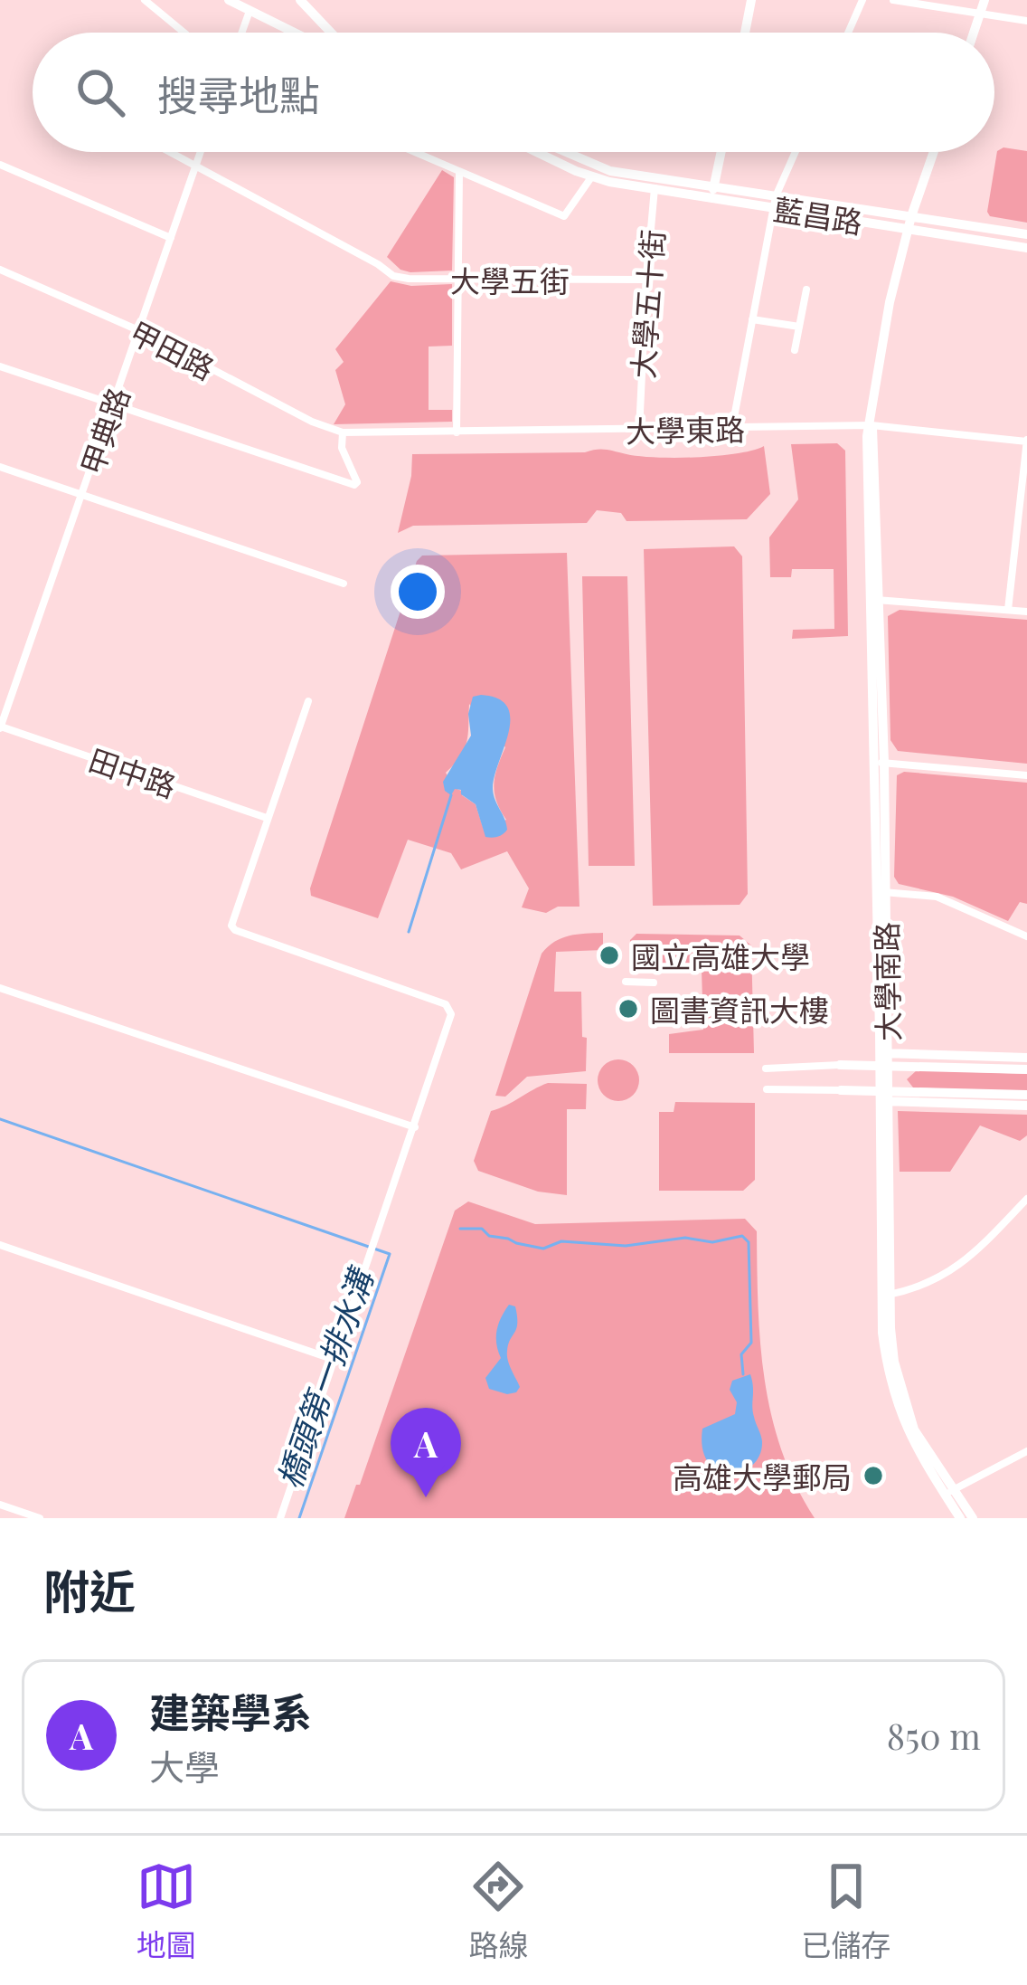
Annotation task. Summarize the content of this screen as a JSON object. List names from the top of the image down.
{
  "streets": {
    "street": [
      "藍昌路",
      "大學五街",
      "大學五十街",
      "甲田路",
      "大學東路",
      "甲典路",
      "田中路",
      "大學南路"
    ]
  },
  "crossings": [
    ["藍昌路", "大學五十街"],
    ["藍昌路", "大學南路"],
    ["大學五街", "大學五十街"],
    ["大學五街", "甲典路"],
    ["大學五十街", "大學東路"],
    ["甲田路", "大學東路"],
    ["甲田路", "甲典路"],
    ["大學東路", "大學南路"],
    ["甲典路", "田中路"]
  ],
  "water": ["橋頭第一排水溝"],
  "places": ["國立高雄大學", "圖書資訊大樓", "高雄大學郵局"],
  "page": {
    "search": "搜尋地點",
    "pins": "A",
    "heading": "附近",
    "list": [
      {
        "mark": "A",
        "name": "建築學系",
        "note": "大學",
        "value": "850 m"
      }
    ],
    "nav": ["地圖", "路線", "已儲存"]
  }
}
